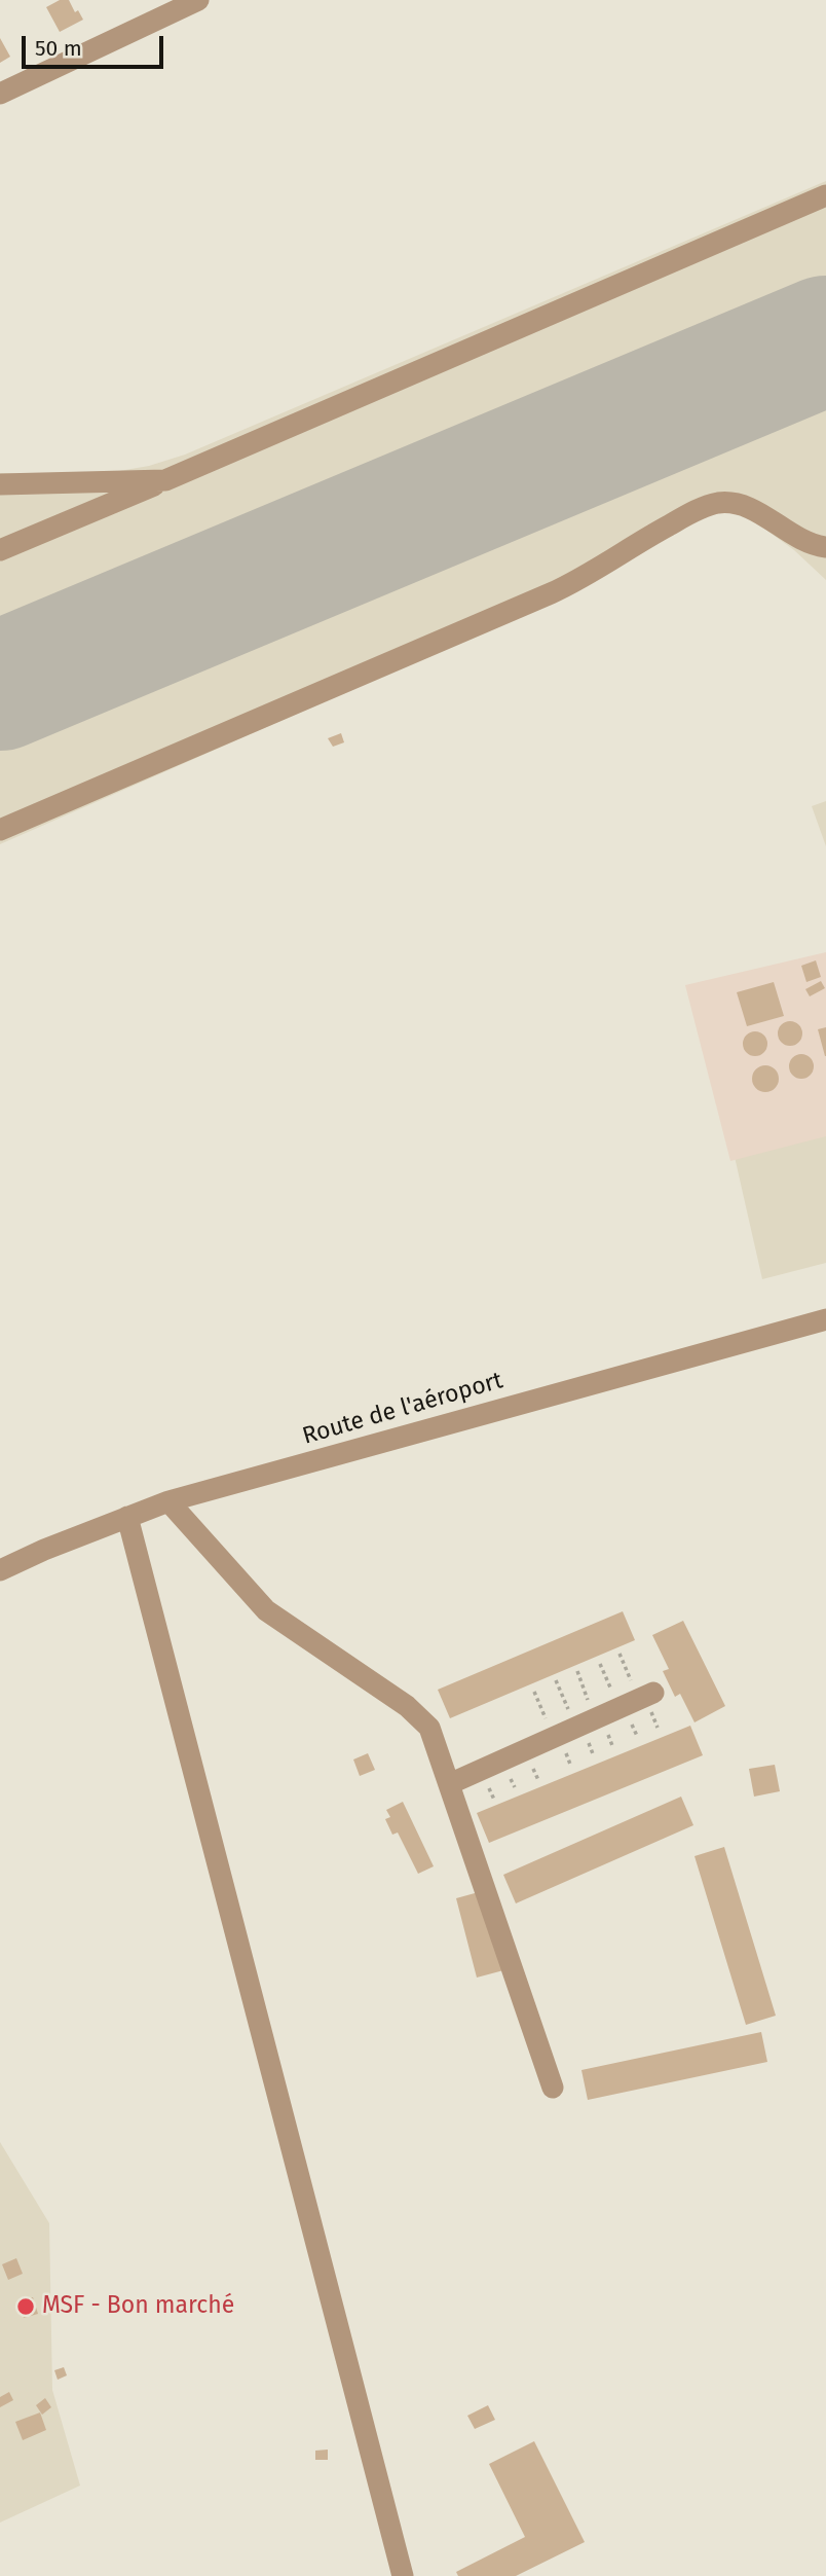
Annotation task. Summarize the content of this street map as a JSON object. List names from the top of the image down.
{
  "streets": {
    "street": ["Route de l'aéroport"]
  },
  "places": ["MSF - Bon marché"],
  "scale_bar": "50 m"
}
